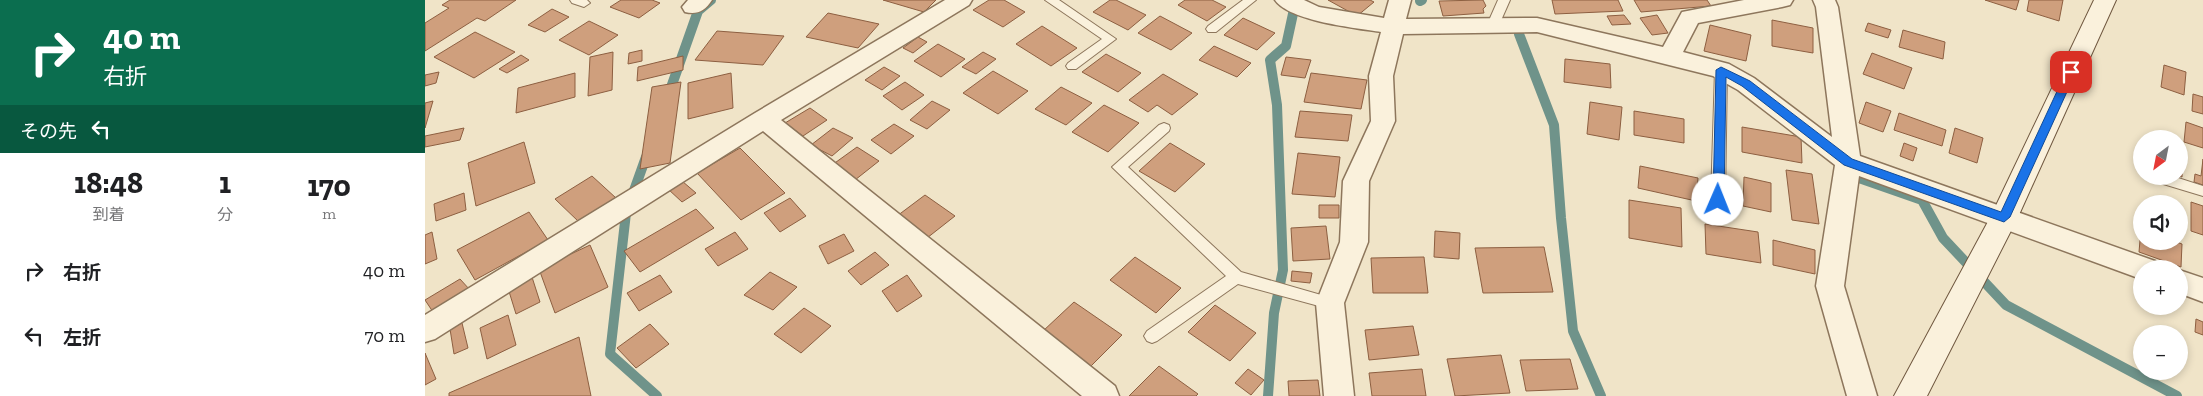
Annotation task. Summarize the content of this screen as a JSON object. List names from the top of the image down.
{
  "north": "bottom left",
  "page": {
    "turn": ["40 m", "右折"],
    "then": "その先",
    "map_buttons": ["+", "−"],
    "eta": [
      "18:48",
      "到着",
      "1",
      "分",
      "170",
      "m"
    ],
    "list": [
      {
        "name": "右折",
        "value": "40 m"
      },
      {
        "name": "左折",
        "value": "70 m"
      }
    ]
  }
}
